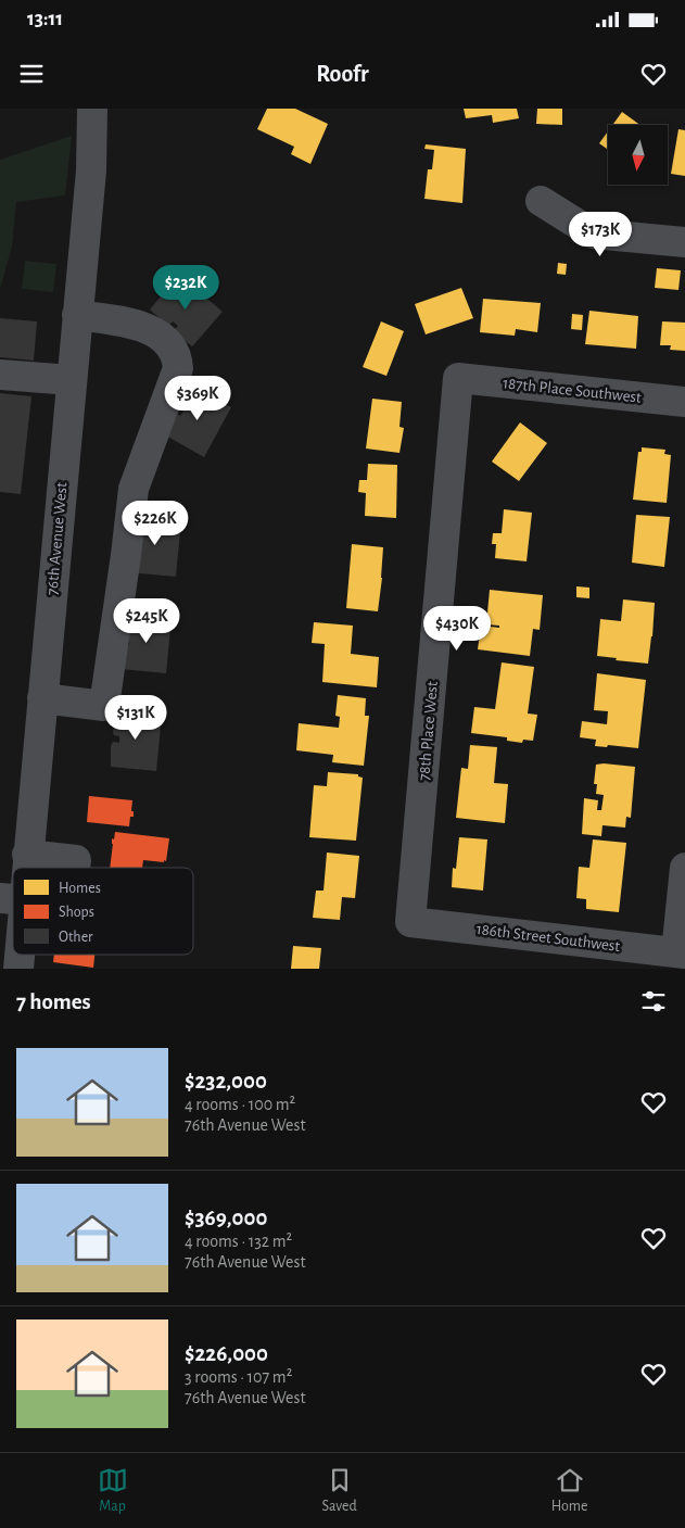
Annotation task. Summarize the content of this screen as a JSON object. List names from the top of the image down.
{
  "streets": {
    "street": [
      "187th Place Southwest",
      "76th Avenue West",
      "78th Place West",
      "186th Street Southwest"
    ]
  },
  "crossings": [
    ["187th Place Southwest", "78th Place West"],
    ["78th Place West", "186th Street Southwest"]
  ],
  "legend": ["Homes", "Shops", "Other"],
  "north": "bottom",
  "page": {
    "status": "13:11",
    "header": "Roofr",
    "price": [
      "$173K",
      "$232K",
      "$369K",
      "$226K",
      "$245K",
      "$430K",
      "$131K"
    ],
    "heading": "7 homes",
    "list": [
      {
        "name": "$232,000",
        "note": "4 rooms · 100 m² · 76th Avenue West"
      },
      {
        "name": "$369,000",
        "note": "4 rooms · 132 m² · 76th Avenue West"
      },
      {
        "name": "$226,000",
        "note": "3 rooms · 107 m² · 76th Avenue West"
      }
    ],
    "tabs": ["Map", "Saved", "Home"]
  }
}
